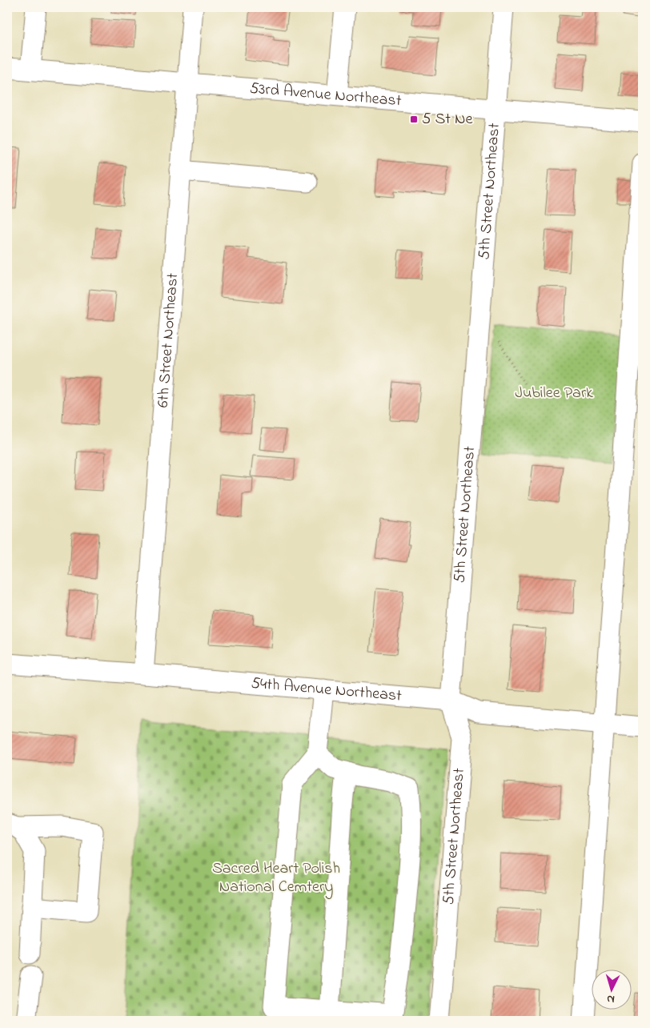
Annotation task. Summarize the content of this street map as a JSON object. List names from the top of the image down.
{
  "streets": {
    "street": [
      "53rd Avenue Northeast",
      "5th Street Northeast",
      "6th Street Northeast",
      "54th Avenue Northeast"
    ]
  },
  "crossings": [
    ["53rd Avenue Northeast", "5th Street Northeast"],
    ["53rd Avenue Northeast", "6th Street Northeast"],
    ["5th Street Northeast", "54th Avenue Northeast"],
    ["6th Street Northeast", "54th Avenue Northeast"]
  ],
  "parks": ["Jubilee Park", "Sacred Heart Polish National Cemtery"],
  "places": {
    "transit": ["5 St Ne"]
  },
  "north": "bottom"
}
